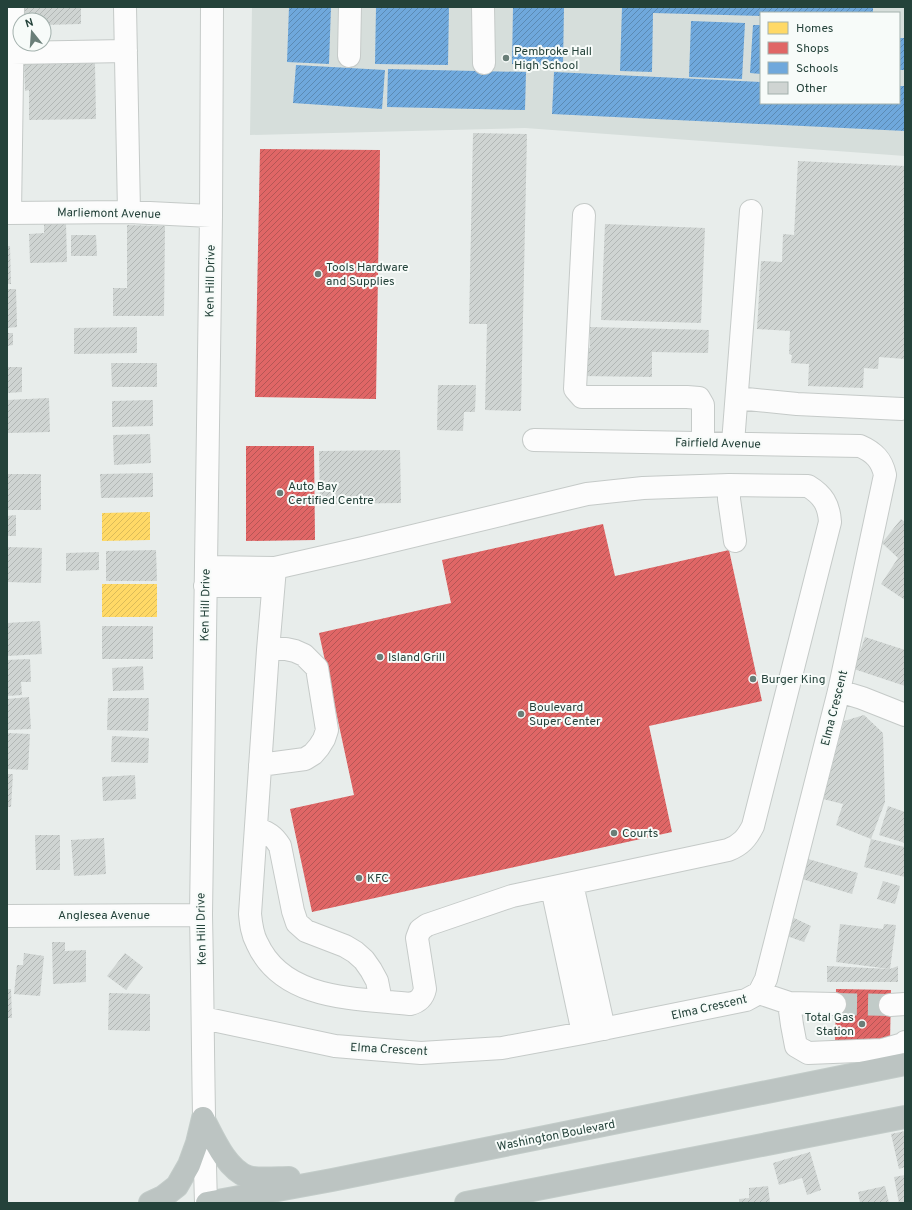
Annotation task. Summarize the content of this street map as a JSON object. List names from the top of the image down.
{
  "streets": {
    "highway": ["Washington Boulevard"],
    "street": [
      "Marliemont Avenue",
      "Ken Hill Drive",
      "Fairfield Avenue",
      "Elma Crescent",
      "Anglesea Avenue"
    ]
  },
  "crossings": [
    ["Marliemont Avenue", "Ken Hill Drive"],
    ["Ken Hill Drive", "Elma Crescent"],
    ["Ken Hill Drive", "Anglesea Avenue"],
    ["Ken Hill Drive", "Washington Boulevard"],
    ["Fairfield Avenue", "Elma Crescent"]
  ],
  "places": [
    "Pembroke Hall High School",
    "Tools Hardware and Supplies",
    "Auto Bay Certified Centre",
    "Island Grill",
    "Burger King",
    "Boulevard Super Center",
    "Courts",
    "KFC",
    "Total Gas Station"
  ],
  "legend": [
    "Homes",
    "Shops",
    "Schools",
    "Other"
  ],
  "north": "top"
}
